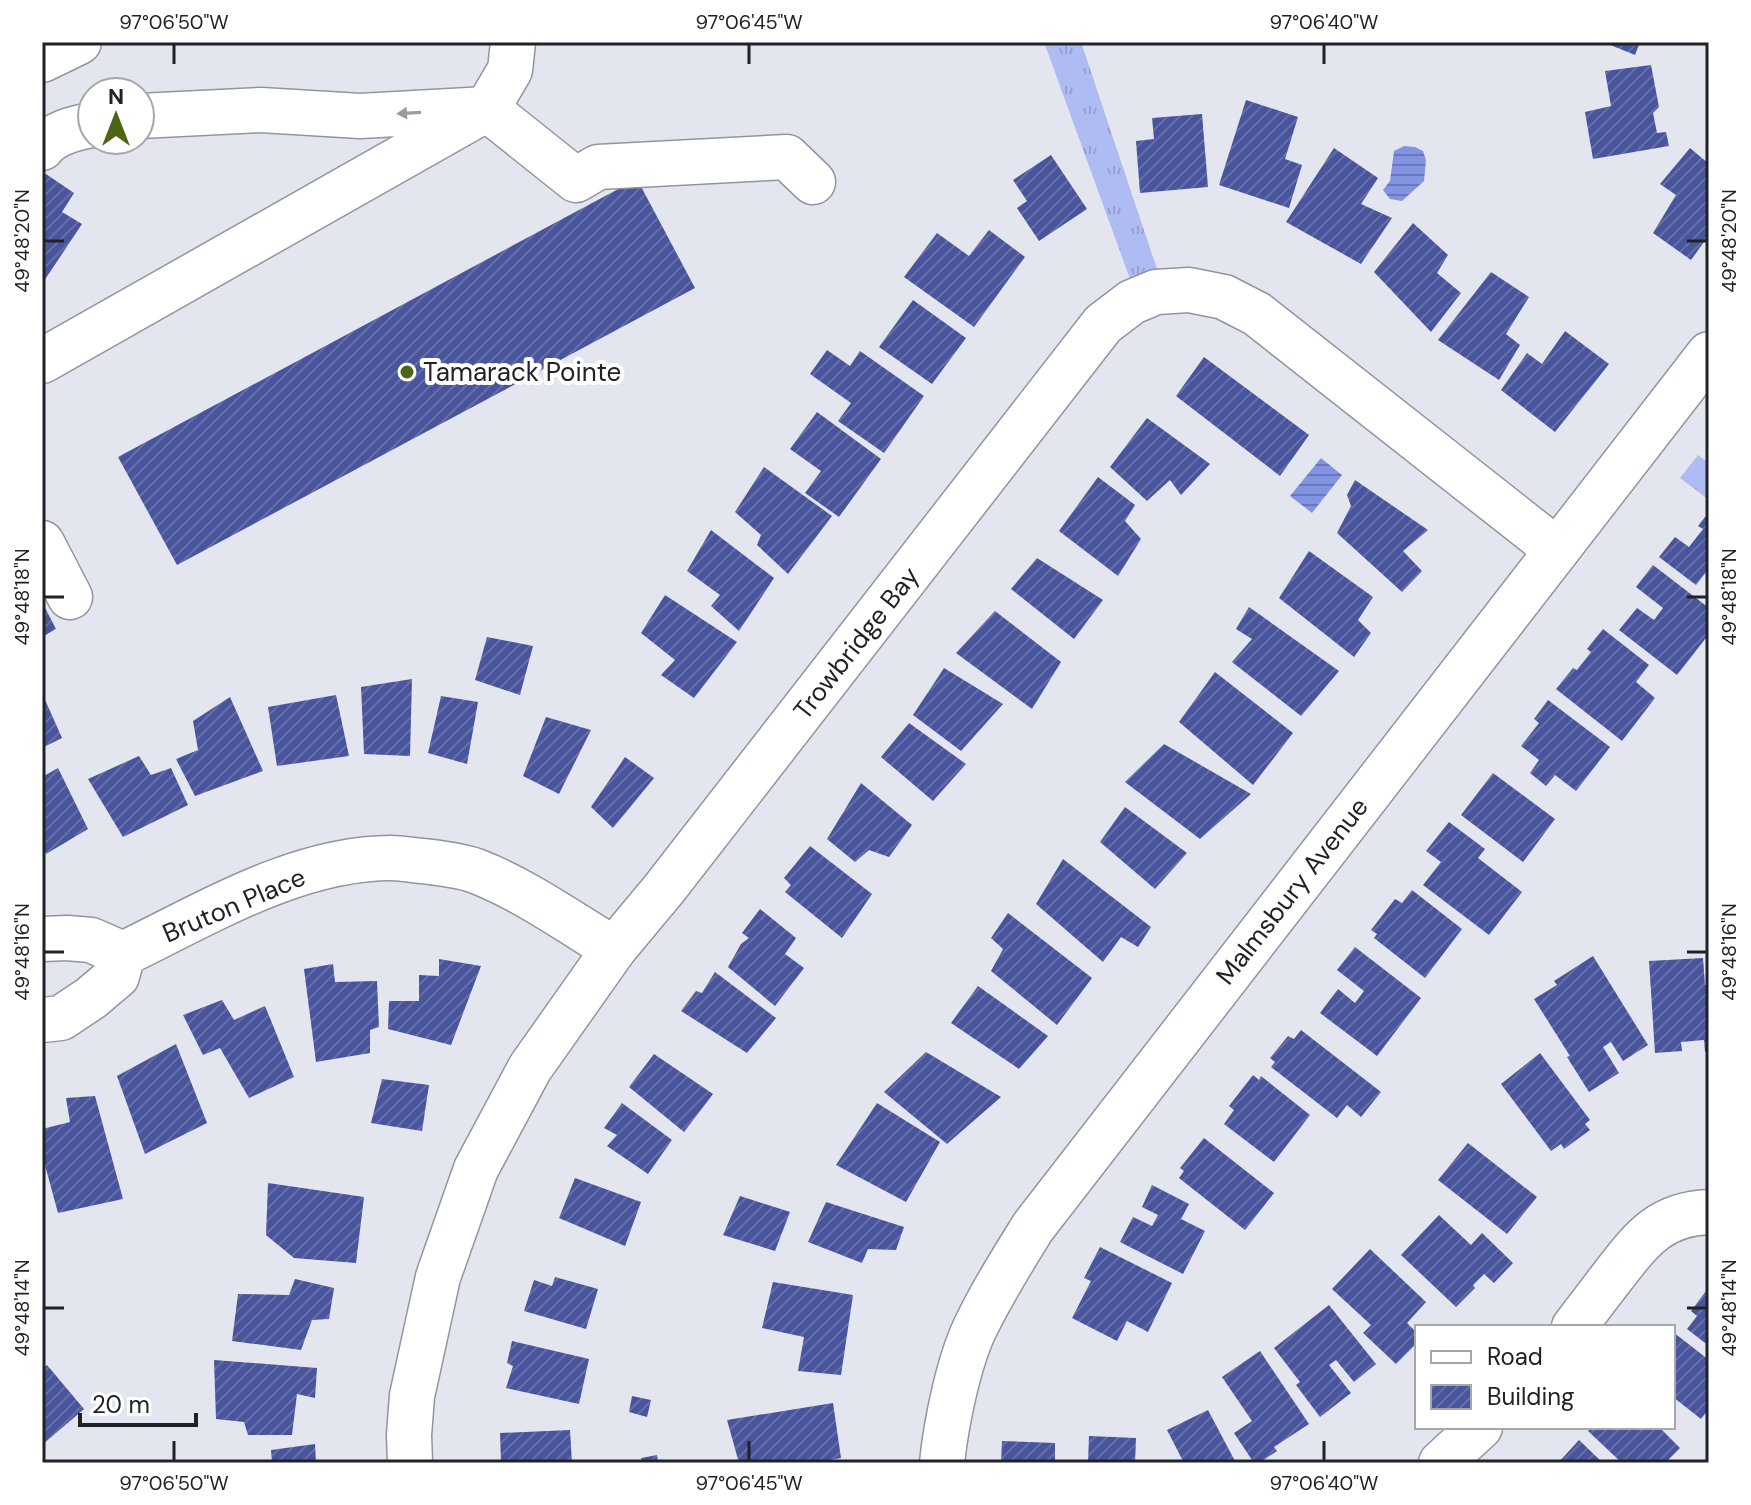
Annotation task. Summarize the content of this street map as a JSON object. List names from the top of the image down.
{
  "streets": {
    "street": ["Trowbridge Bay", "Malmsbury Avenue", "Bruton Place"]
  },
  "crossings": [
    ["Trowbridge Bay", "Malmsbury Avenue"],
    ["Trowbridge Bay", "Bruton Place"]
  ],
  "places": ["Tamarack Pointe"],
  "legend": ["Road", "Building"],
  "scale_bar": "20 m",
  "north": "top",
  "coordinates": [
    "97°06'50\"W",
    "97°06'45\"W",
    "97°06'40\"W",
    "49°48'20\"N",
    "49°48'18\"N",
    "49°48'16\"N",
    "49°48'14\"N"
  ]
}
